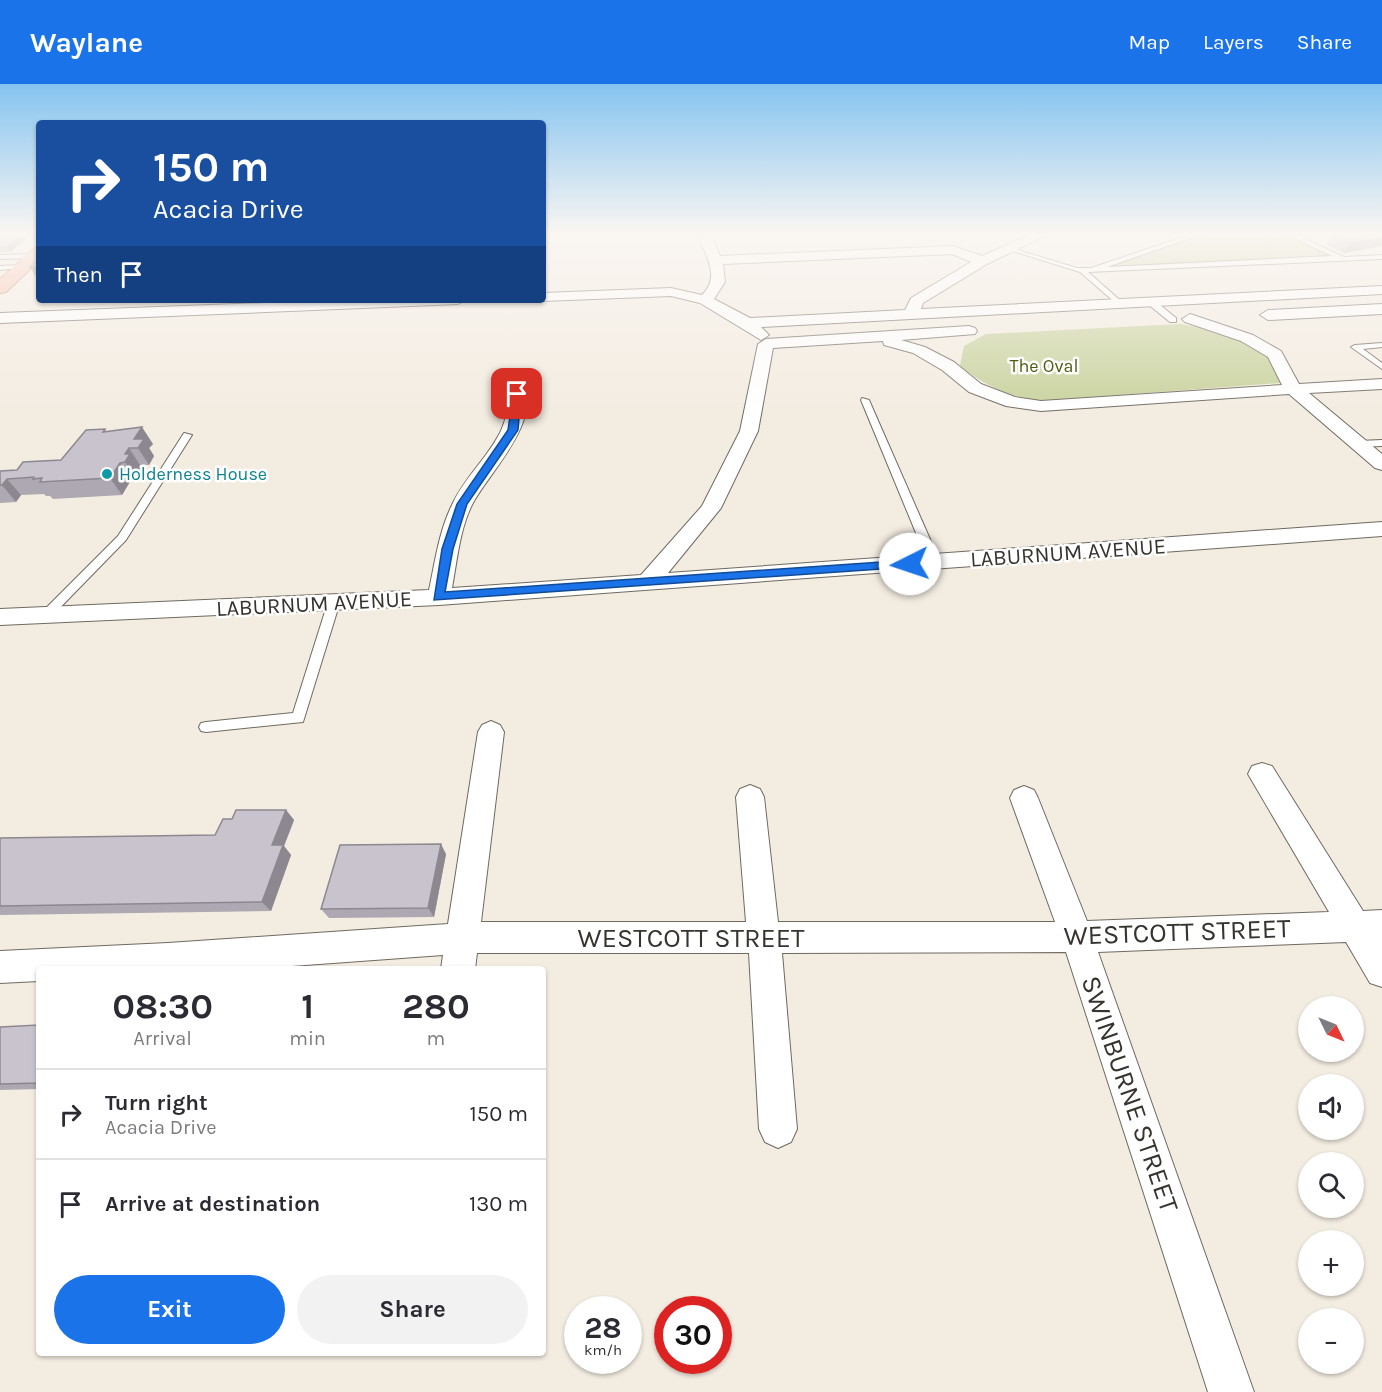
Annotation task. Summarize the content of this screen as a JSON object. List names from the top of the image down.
{
  "streets": {
    "street": ["LABURNUM AVENUE", "WESTCOTT STREET", "SWINBURNE STREET"]
  },
  "crossings": [
    ["WESTCOTT STREET", "SWINBURNE STREET"]
  ],
  "parks": ["The Oval"],
  "places": ["Holderness House"],
  "north": "bottom right",
  "page": {
    "header": "Waylane",
    "nav": ["Map", "Layers", "Share"],
    "turn": ["150 m", "Acacia Drive"],
    "then": "Then",
    "eta": [
      "08:30",
      "Arrival",
      "1",
      "min",
      "280",
      "m"
    ],
    "map_buttons": ["+", "−"],
    "list": [
      {
        "name": "Turn right",
        "note": "Acacia Drive",
        "value": "150 m"
      },
      {
        "name": "Arrive at destination",
        "value": "130 m"
      }
    ],
    "buttons": ["Exit", "Share"],
    "speed": "28 km/h",
    "limit": "30"
  }
}
